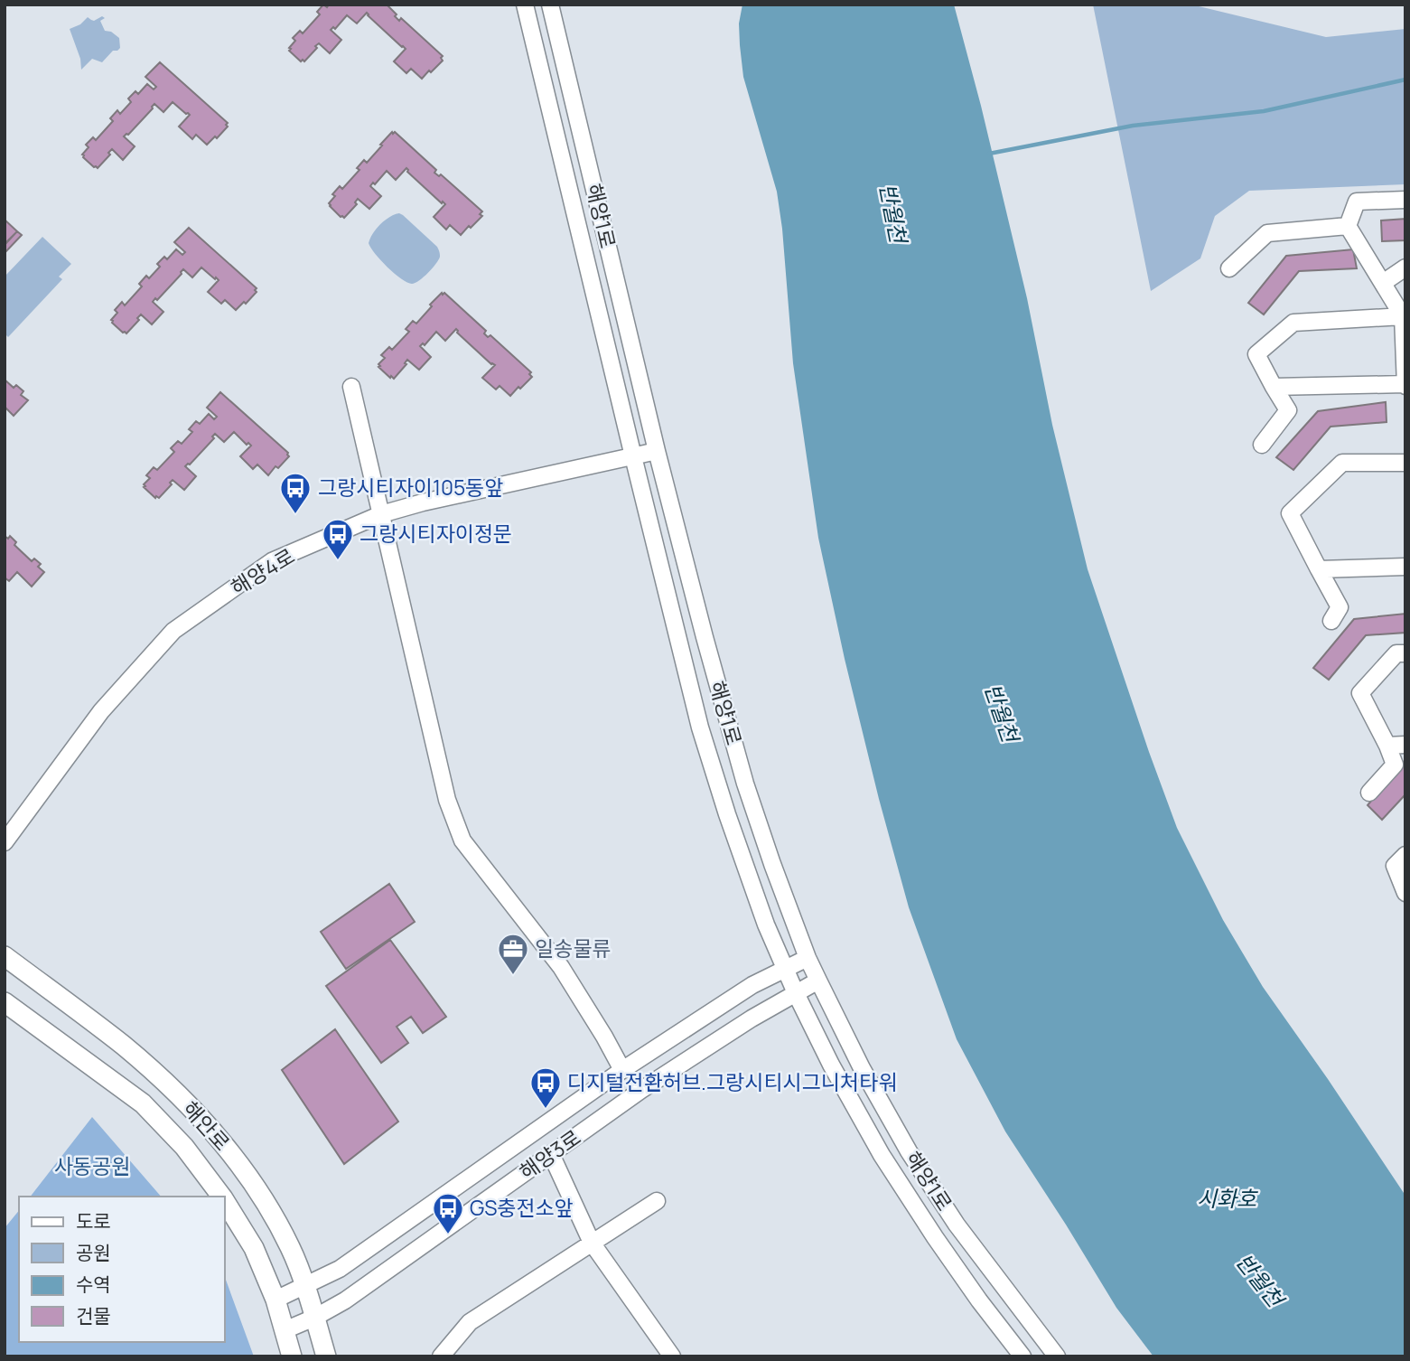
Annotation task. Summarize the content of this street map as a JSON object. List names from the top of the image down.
{
  "streets": {
    "main road": ["해안로"],
    "street": ["해양1로", "해양4로", "해양3로"]
  },
  "crossings": [
    ["해양1로", "해양4로"],
    ["해양1로", "해양3로"],
    ["해안로", "해양3로"]
  ],
  "water": ["반월천", "시화호"],
  "parks": ["사동공원"],
  "places": {
    "bus stop": [
      "그랑시티자이105동앞",
      "그랑시티자이정문",
      "디지털전환허브.그랑시티시그니처타워",
      "GS충전소앞"
    ],
    "office": ["일송물류"]
  },
  "legend": [
    "도로",
    "공원",
    "수역",
    "건물"
  ]
}
